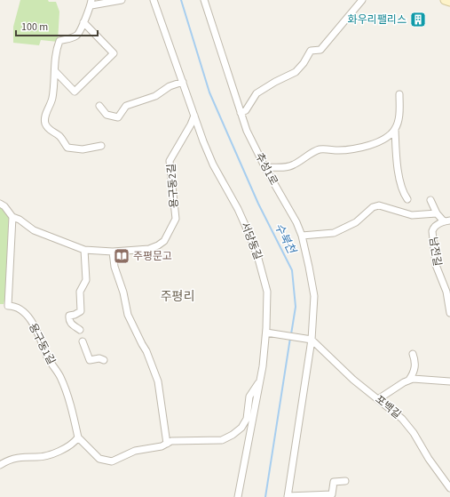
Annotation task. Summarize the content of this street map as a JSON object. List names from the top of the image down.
{
  "streets": {
    "street": [
      "추성1로",
      "용구동2길",
      "서당동길",
      "남전길",
      "용구동1길",
      "포백길"
    ]
  },
  "crossings": [
    ["추성1로", "포백길"],
    ["용구동2길", "서당동길"],
    ["용구동2길", "용구동1길"]
  ],
  "districts": ["주평리"],
  "water": ["수북천"],
  "places": {
    "building": ["화우리팰리스"],
    "library": ["주평문고"]
  },
  "scale_bar": "100 m"
}
